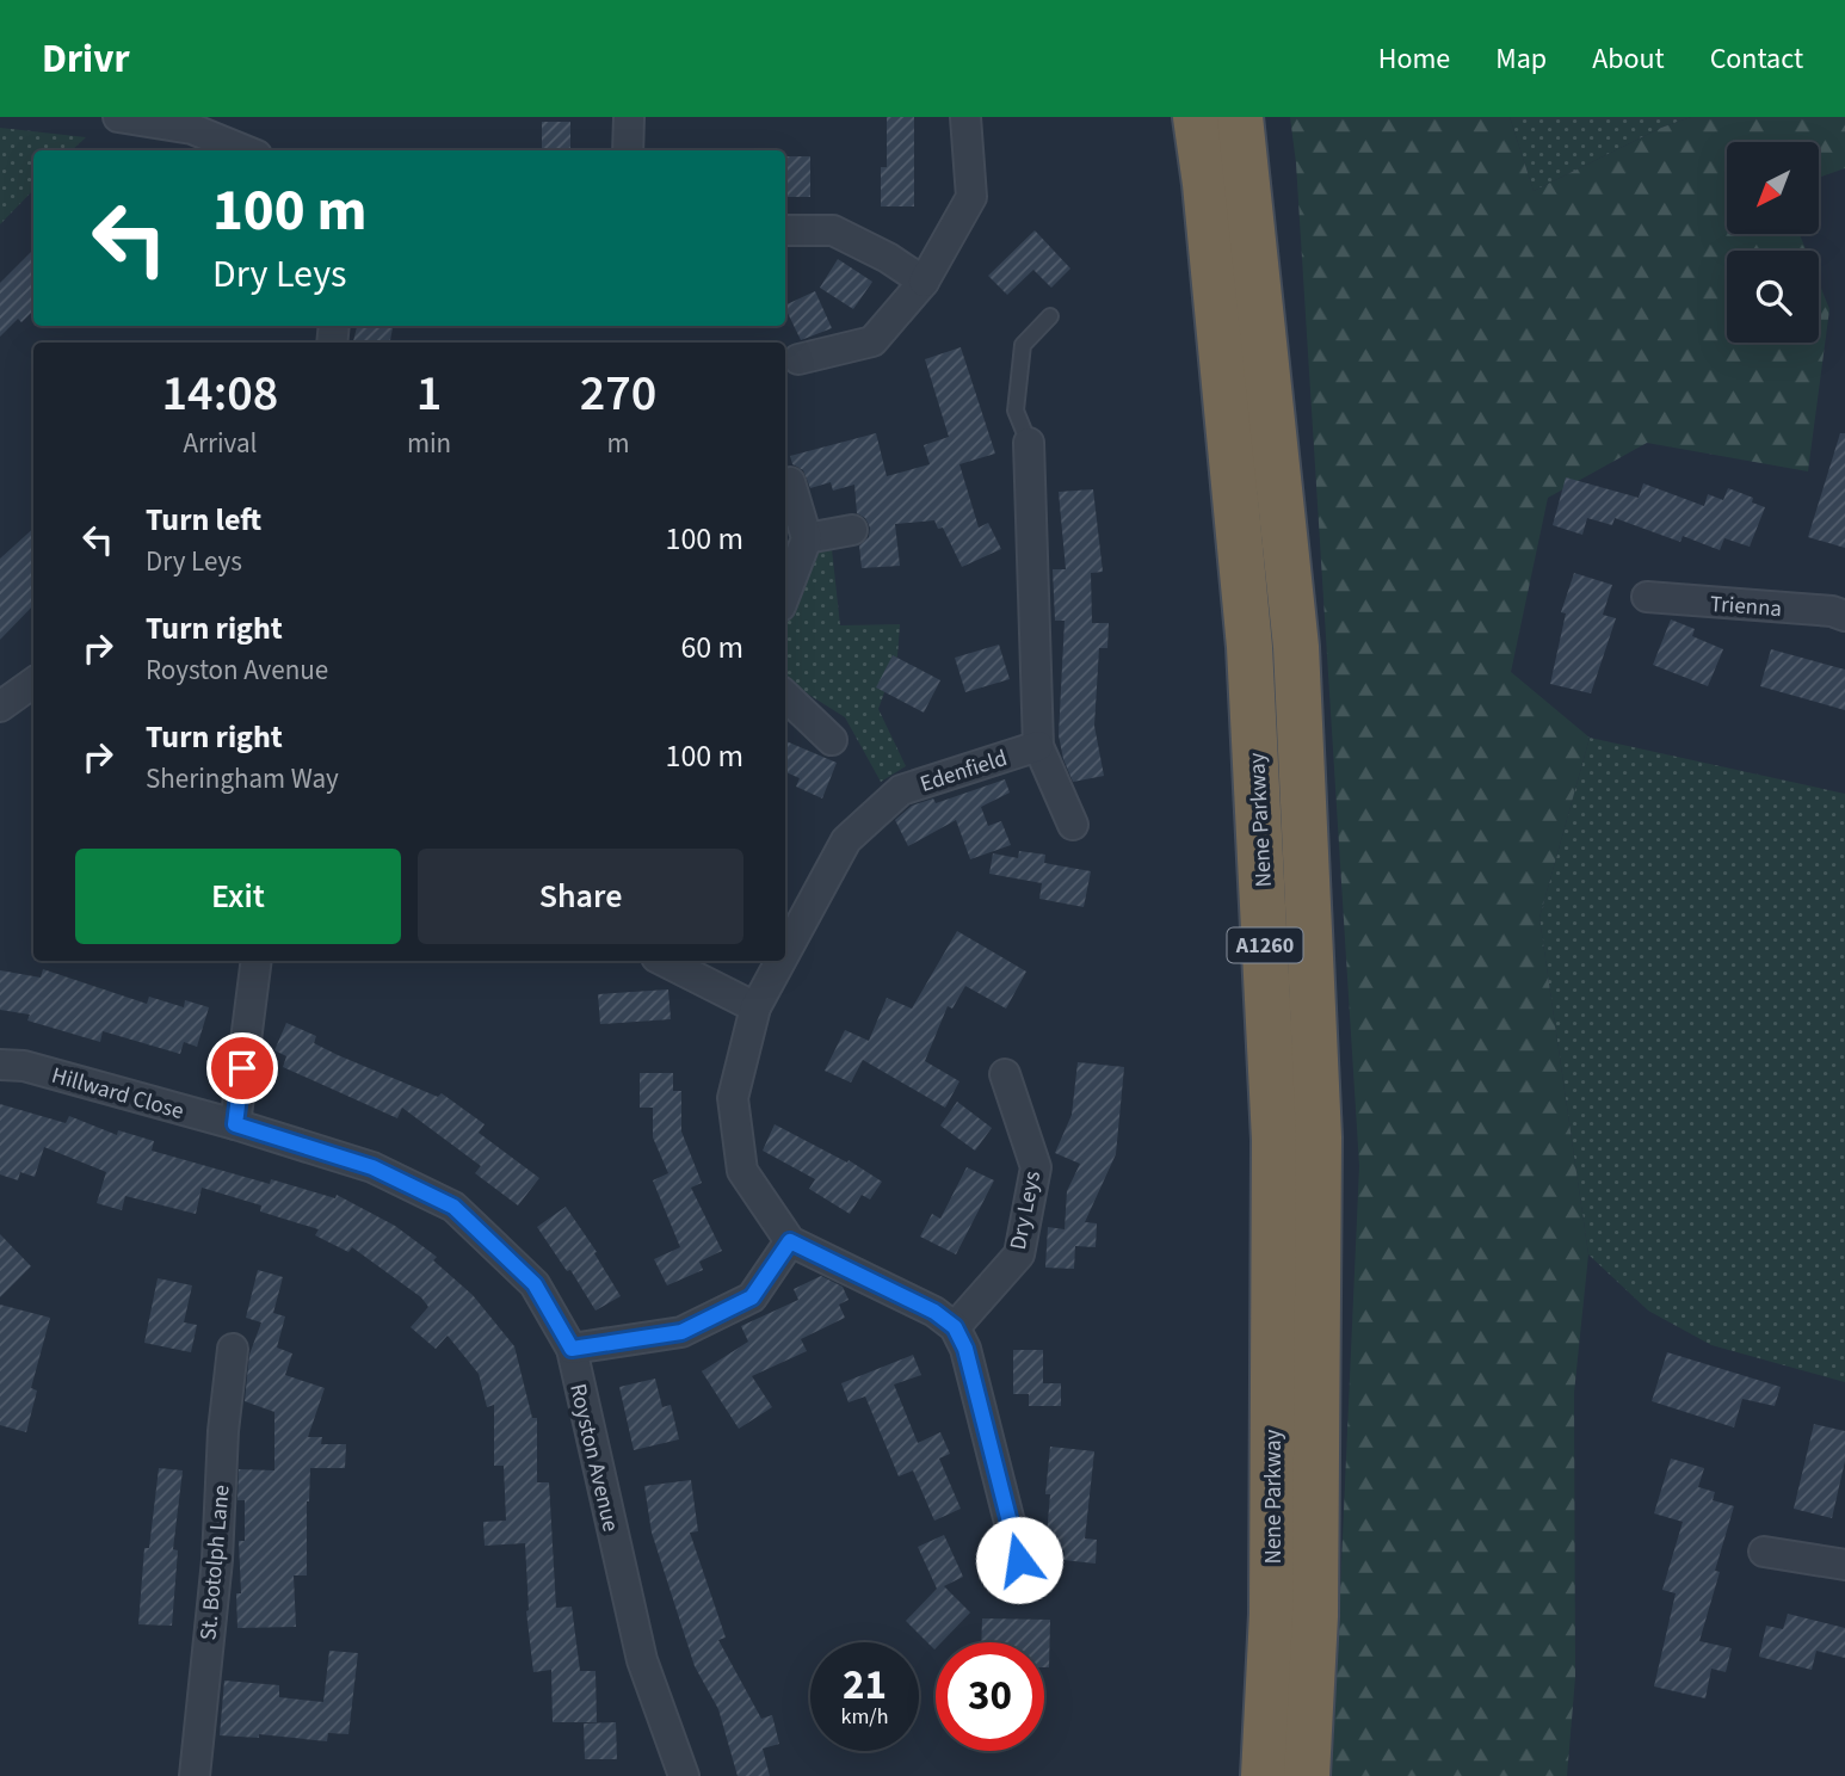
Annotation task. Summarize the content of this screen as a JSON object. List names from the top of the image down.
{
  "streets": {
    "highway": ["Nene Parkway", "A1260"],
    "street": [
      "Trienna",
      "Edenfield",
      "Hillward Close",
      "Dry Leys",
      "Royston Avenue",
      "St. Botolph Lane"
    ]
  },
  "crossings": [
    ["Hillward Close", "Royston Avenue"]
  ],
  "north": "bottom left",
  "page": {
    "header": "Drivr",
    "nav": [
      "Home",
      "Map",
      "About",
      "Contact"
    ],
    "turn": ["100 m", "Dry Leys"],
    "eta": [
      "14:08",
      "Arrival",
      "1",
      "min",
      "270",
      "m"
    ],
    "list": [
      {
        "name": "Turn left",
        "note": "Dry Leys",
        "value": "100 m"
      },
      {
        "name": "Turn right",
        "note": "Royston Avenue",
        "value": "60 m"
      },
      {
        "name": "Turn right",
        "note": "Sheringham Way",
        "value": "100 m"
      }
    ],
    "buttons": ["Exit", "Share"],
    "speed": "21 km/h",
    "limit": "30"
  }
}
